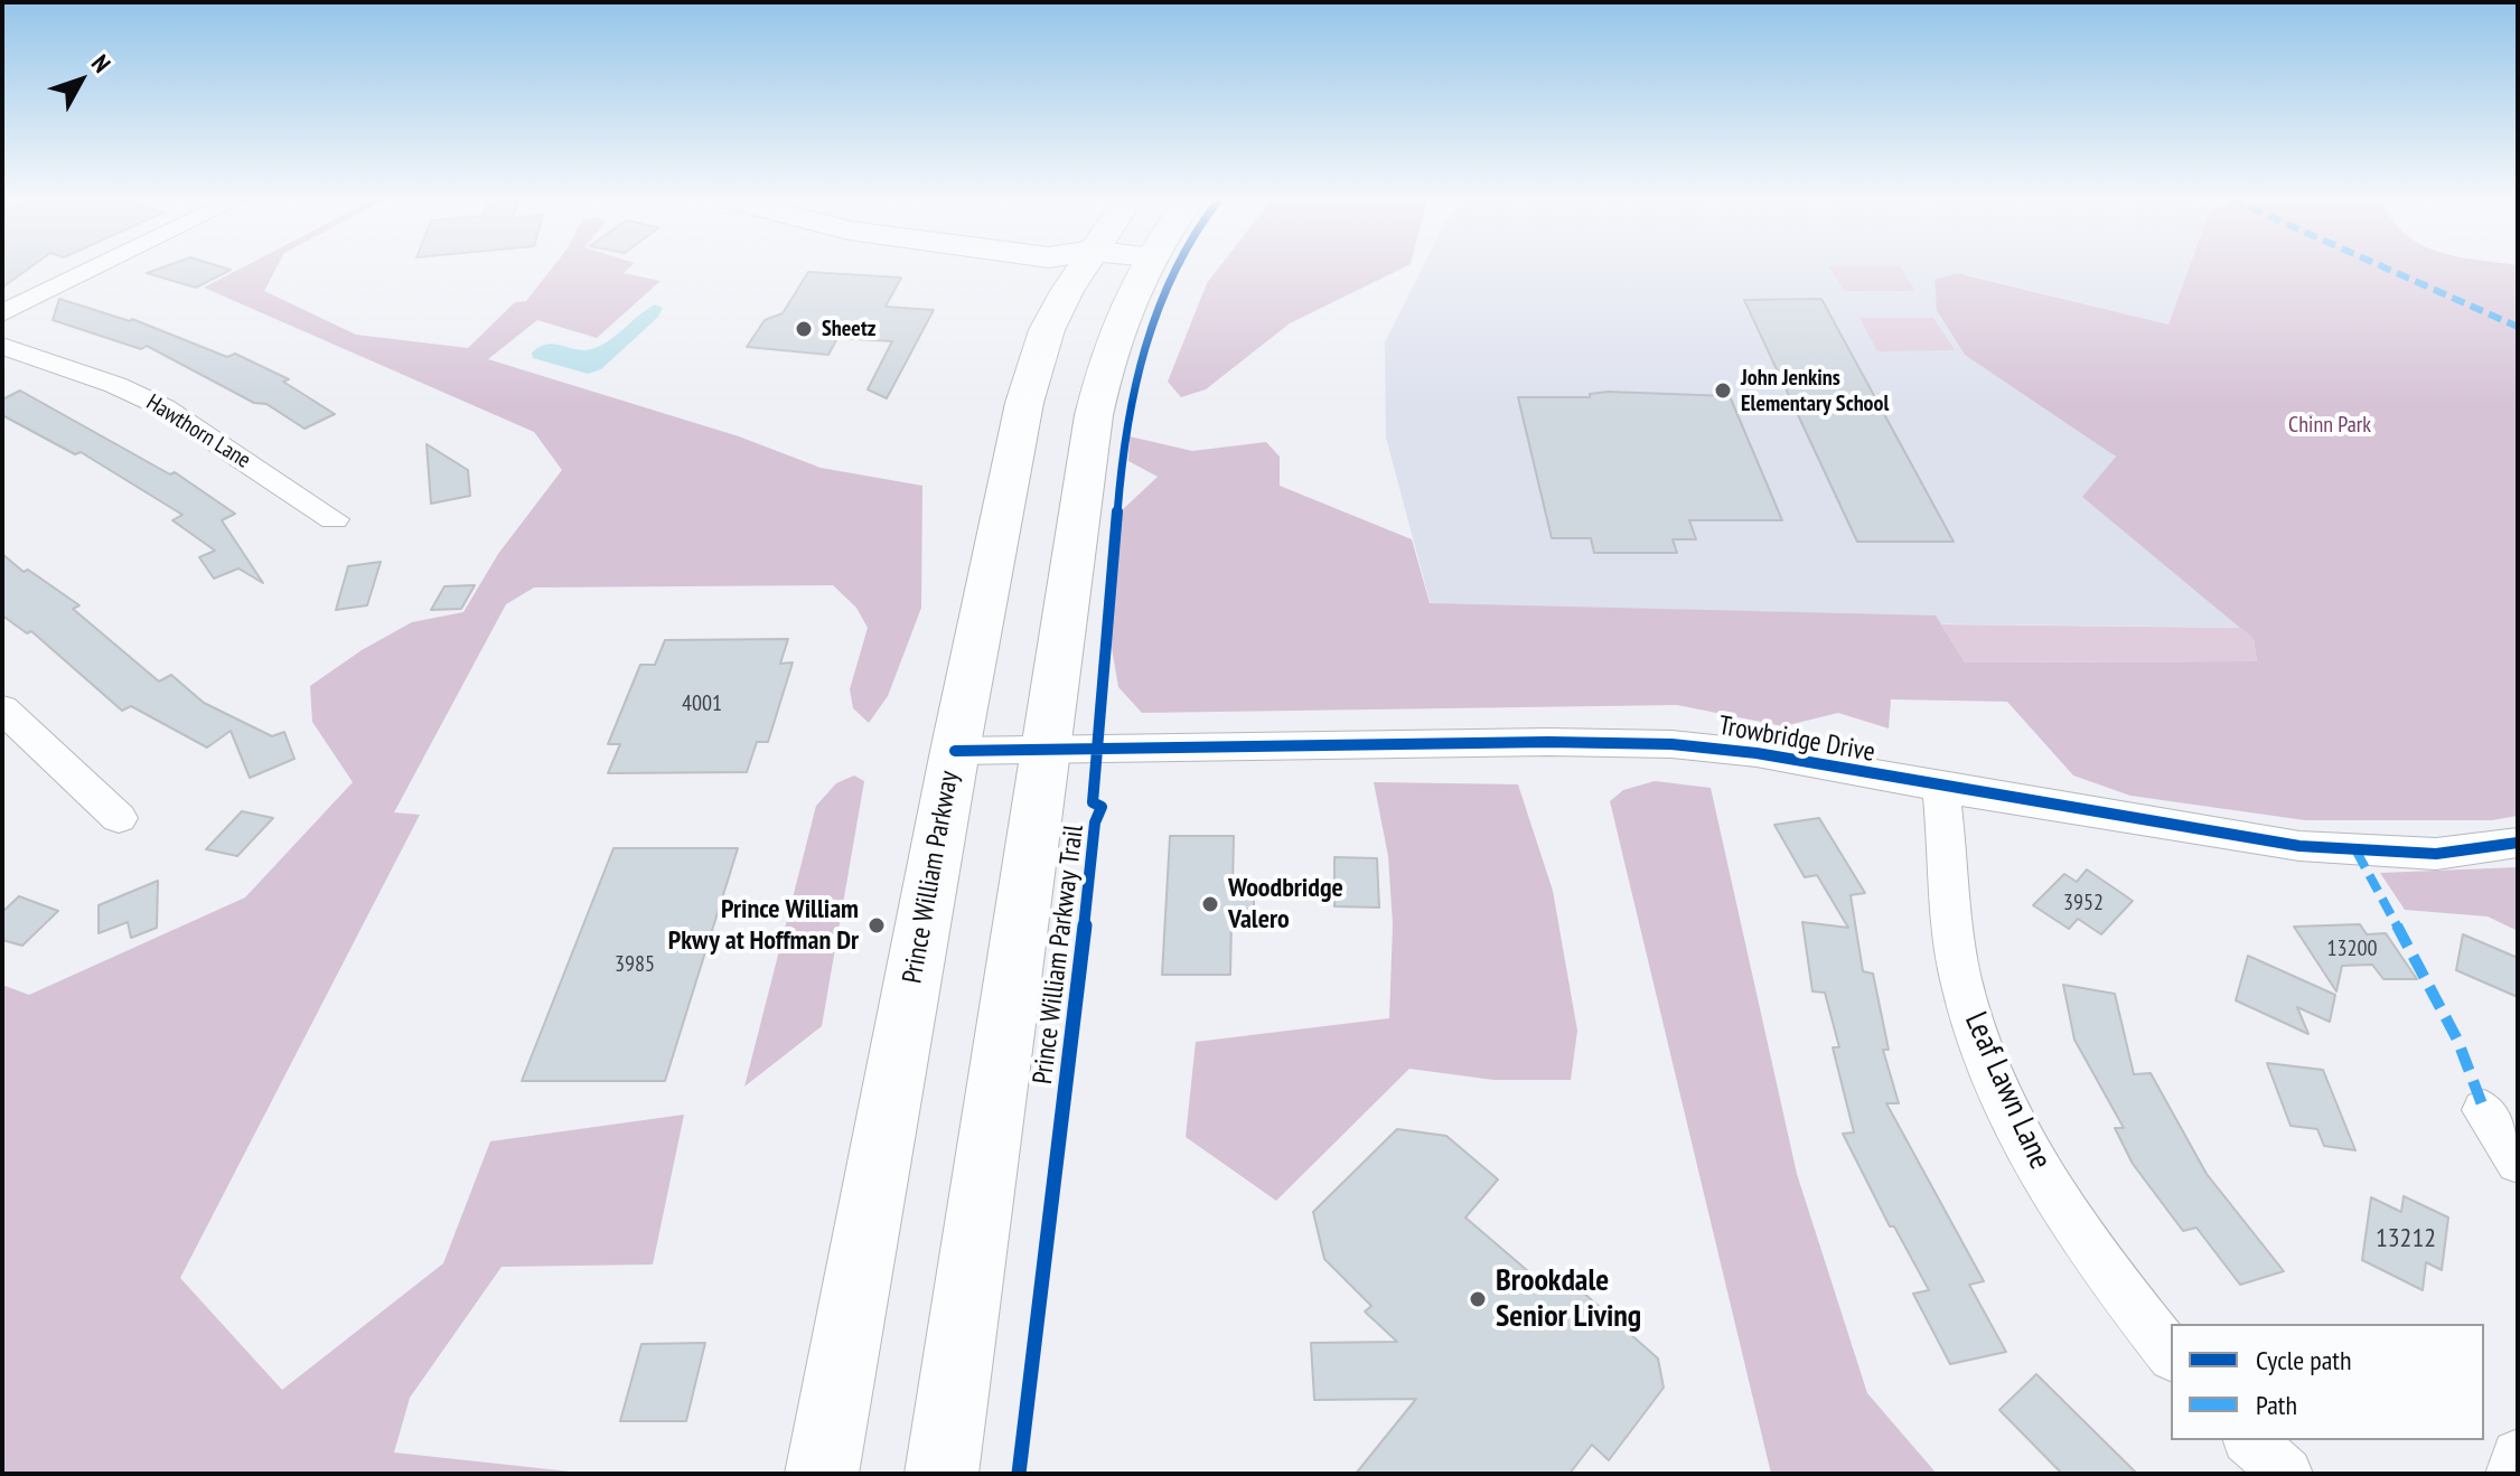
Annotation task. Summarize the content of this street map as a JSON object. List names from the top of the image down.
{
  "streets": {
    "highway": ["Prince William Parkway"],
    "street": ["Hawthorn Lane", "Trowbridge Drive", "Leaf Lawn Lane"],
    "cycle path": ["Prince William Parkway Trail"]
  },
  "crossings": [
    ["Trowbridge Drive", "Prince William Parkway"],
    ["Trowbridge Drive", "Leaf Lawn Lane"]
  ],
  "parks": ["Chinn Park"],
  "places": [
    "Sheetz",
    "John Jenkins Elementary School",
    "Woodbridge Valero",
    "Prince William Pkwy at Hoffman Dr",
    "Brookdale Senior Living"
  ],
  "house_numbers": [
    "4001",
    "3952",
    "13200",
    "3985",
    "13212"
  ],
  "legend": ["Cycle path", "Path"],
  "north": "top right"
}
